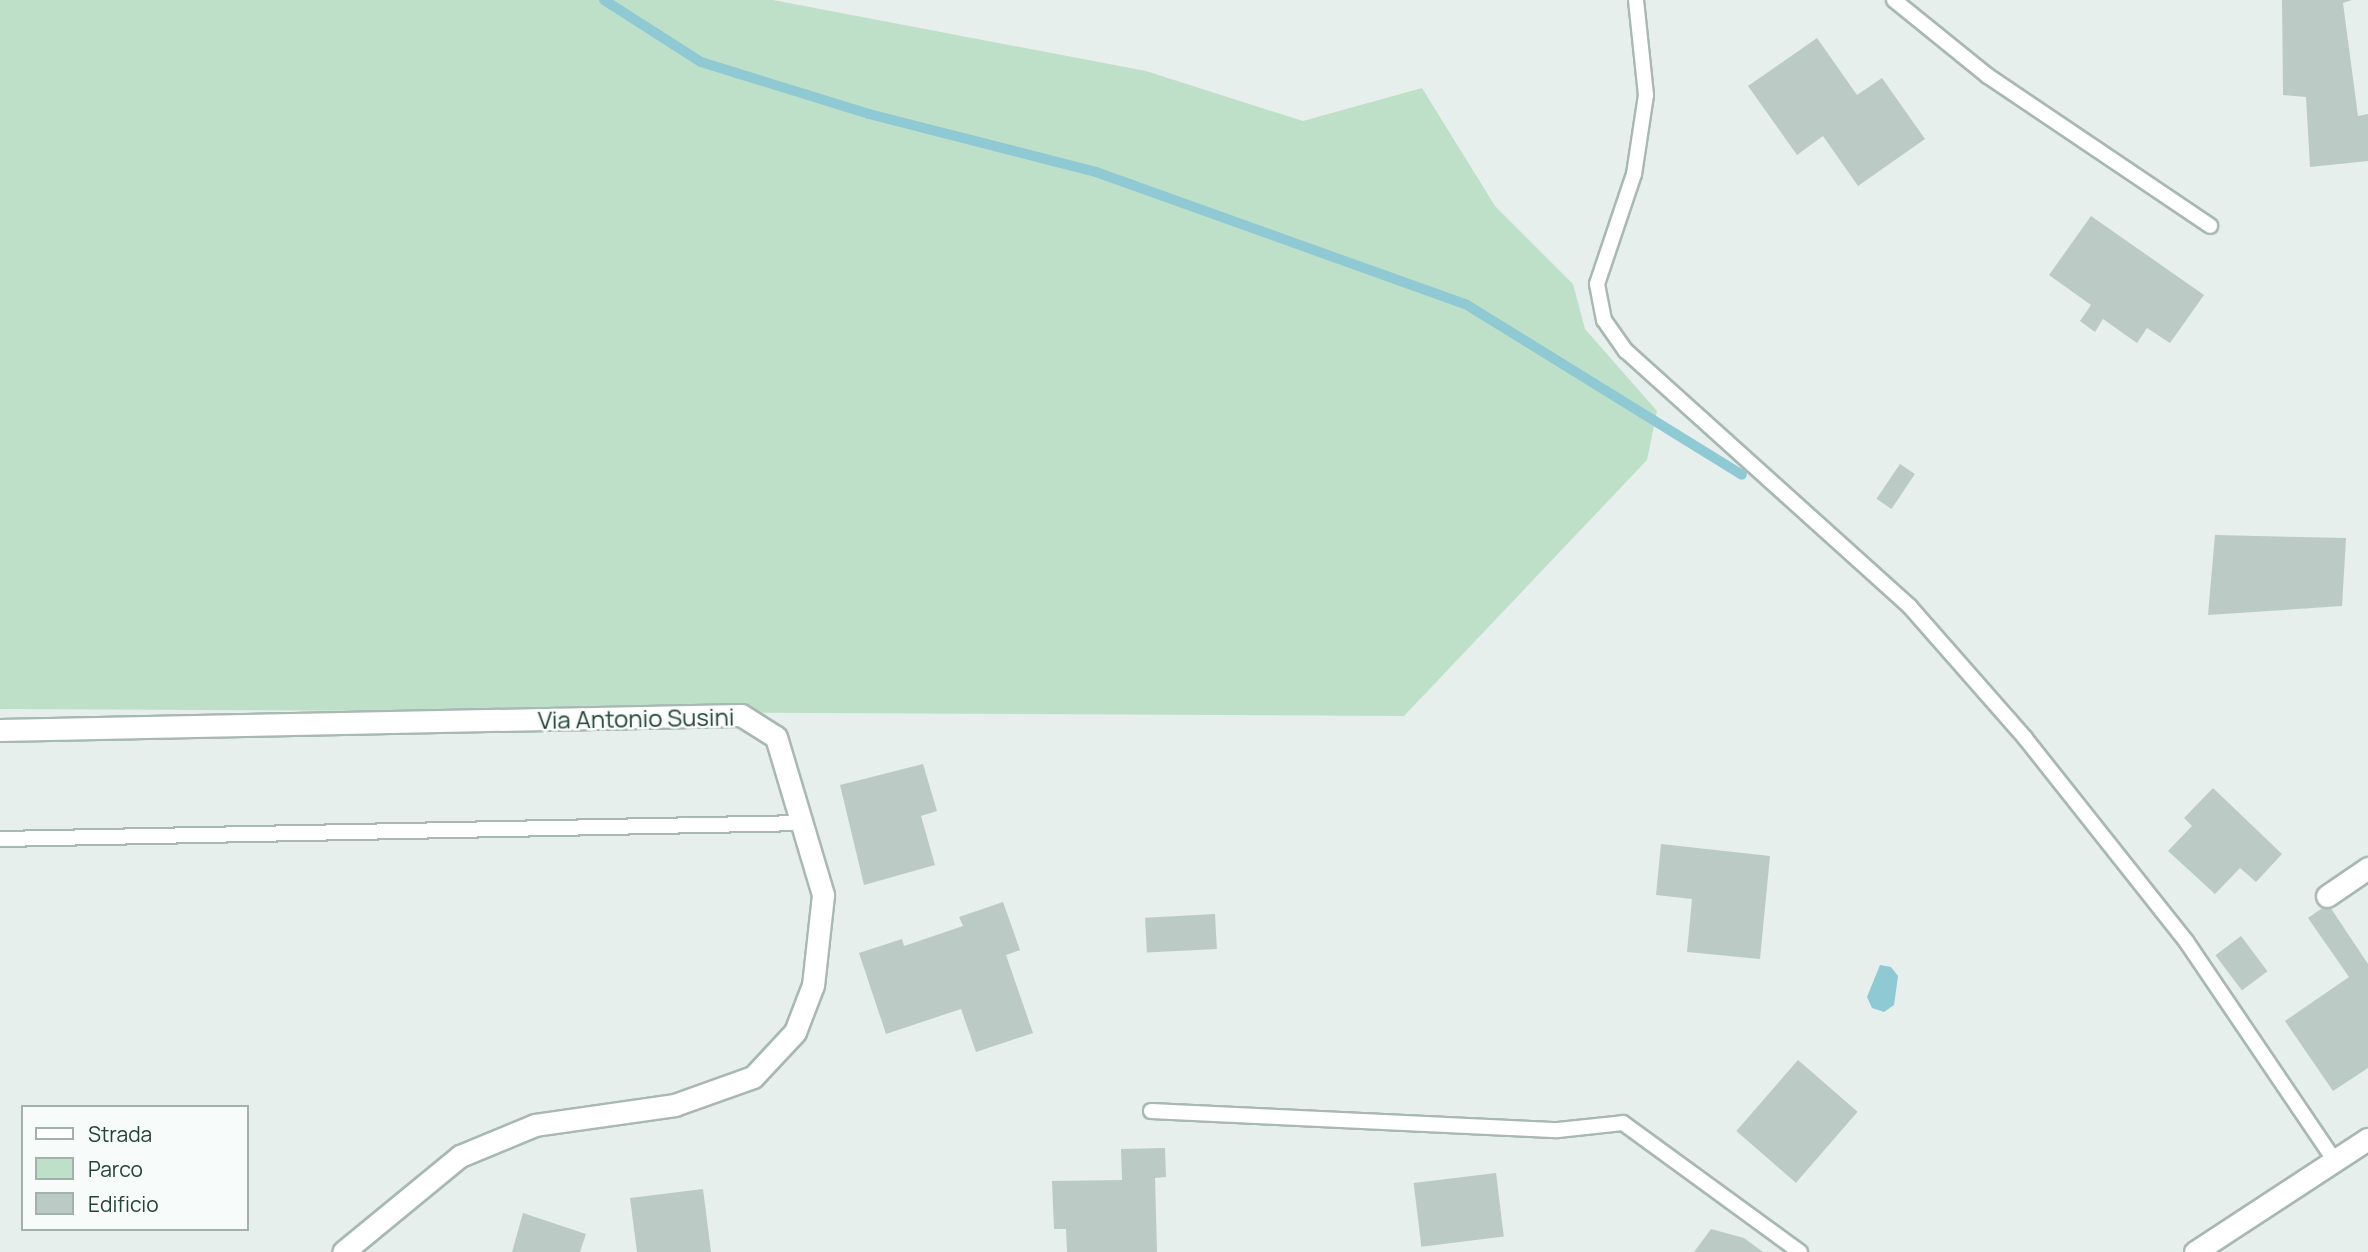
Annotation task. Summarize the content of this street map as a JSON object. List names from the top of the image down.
{
  "streets": {
    "street": ["Via Antonio Susini"]
  },
  "legend": ["Strada", "Parco", "Edificio"]
}
